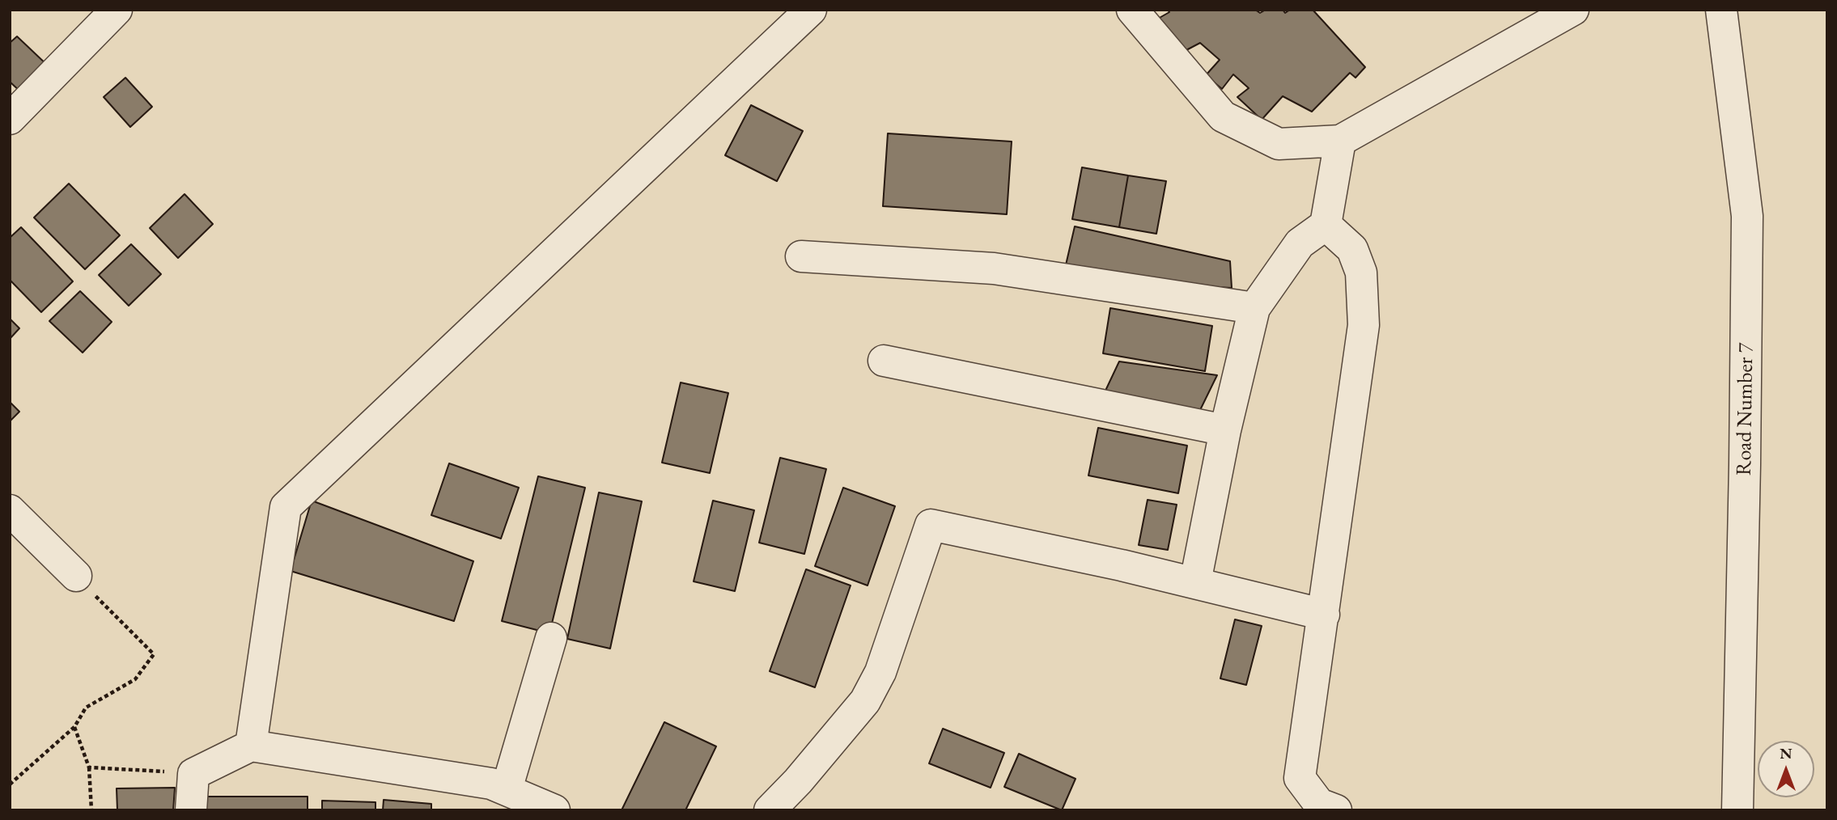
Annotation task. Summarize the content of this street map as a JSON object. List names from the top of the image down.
{
  "streets": {
    "street": ["Road Number 7"]
  },
  "north": "top"
}
